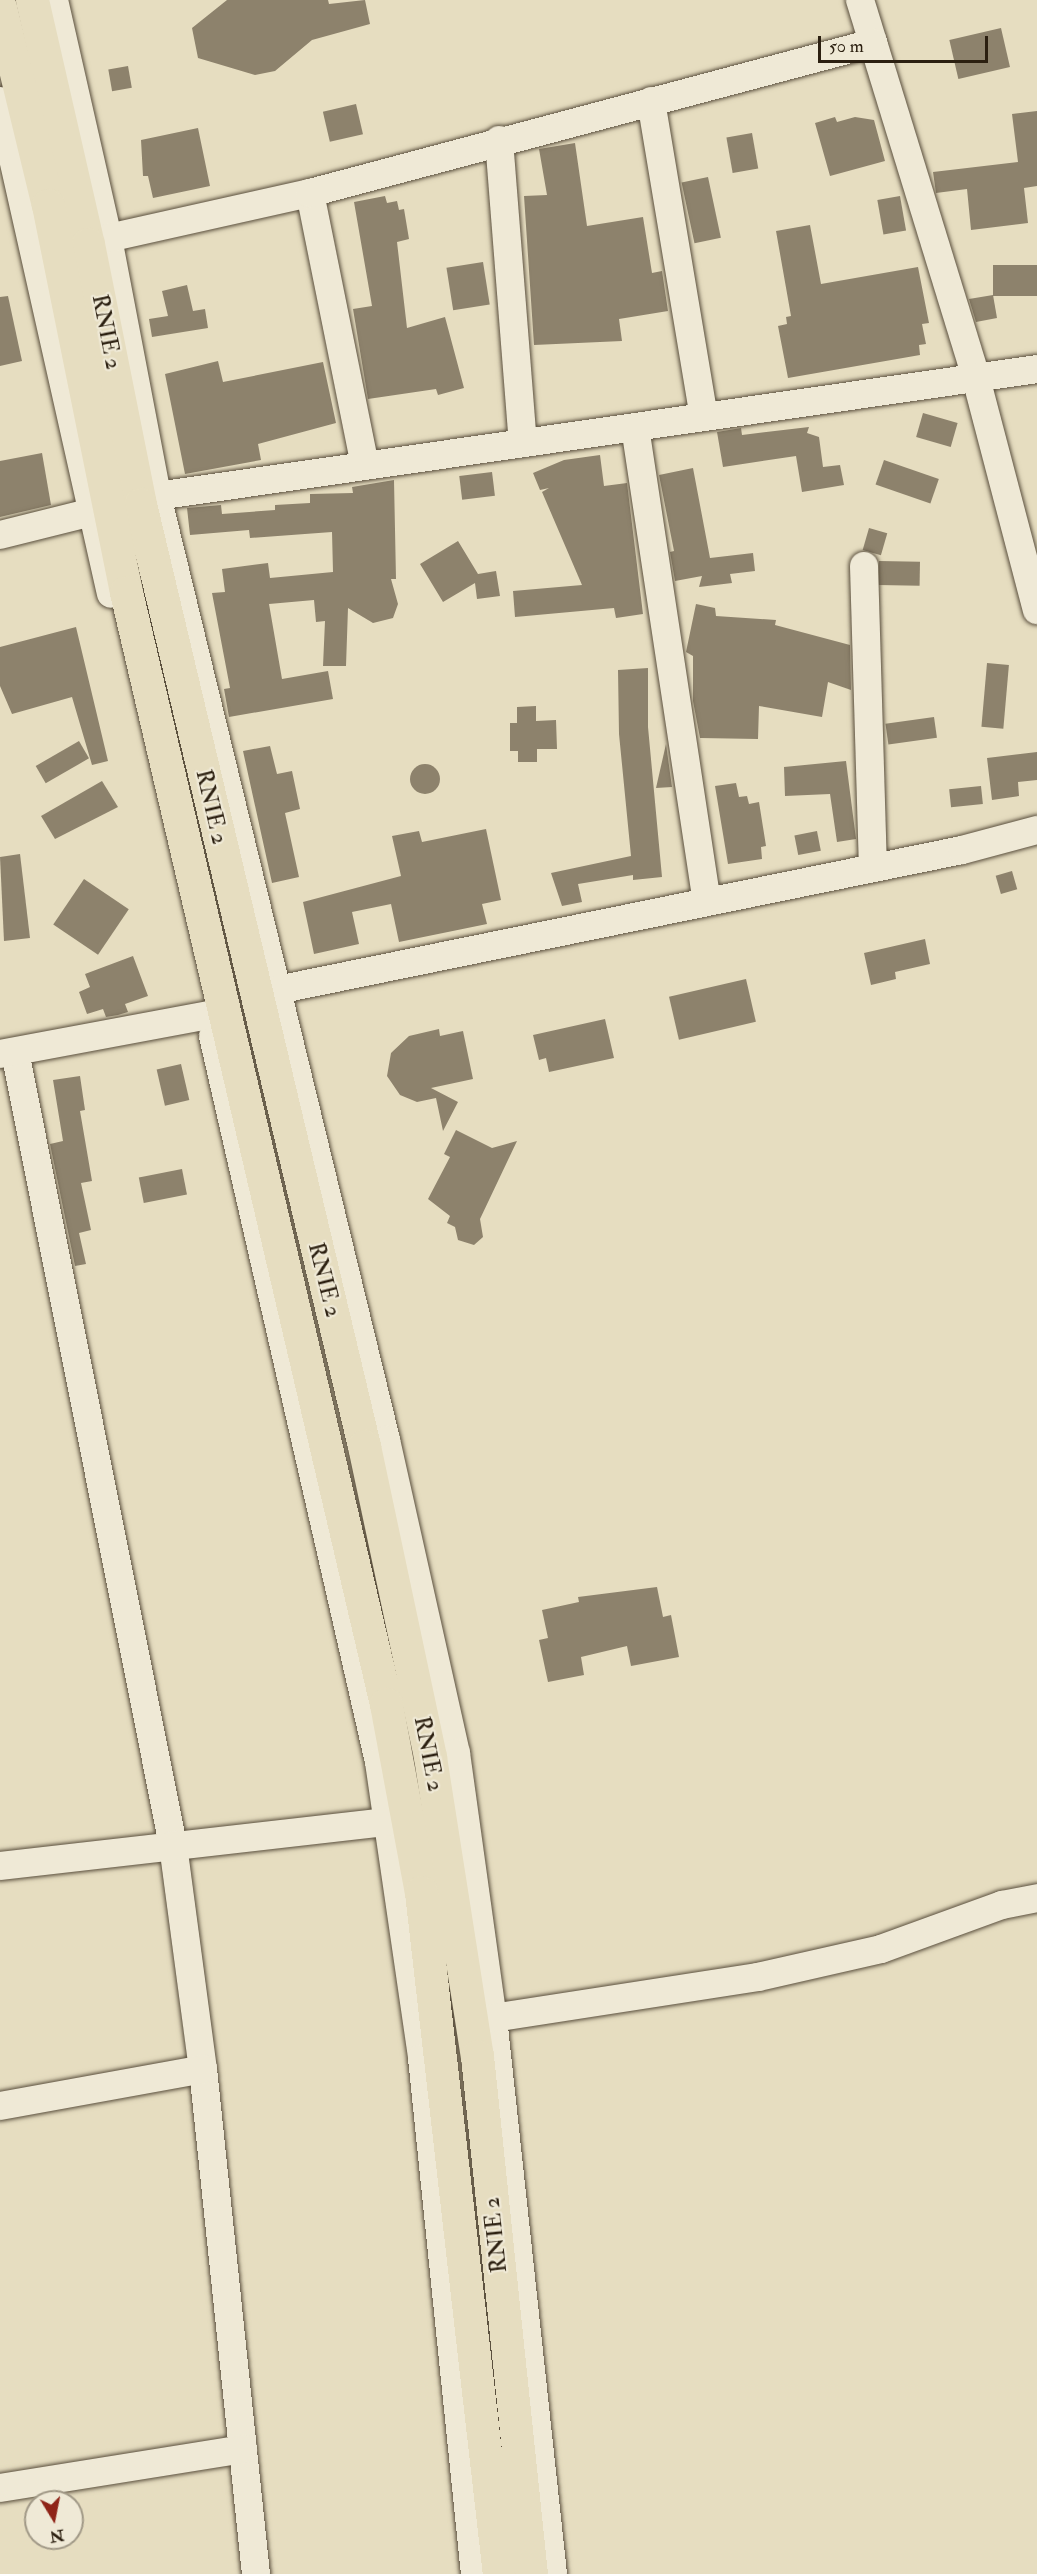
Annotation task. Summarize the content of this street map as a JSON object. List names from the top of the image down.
{
  "streets": {
    "highway": ["RNIE 2"]
  },
  "scale_bar": "50 m",
  "north": "bottom"
}
